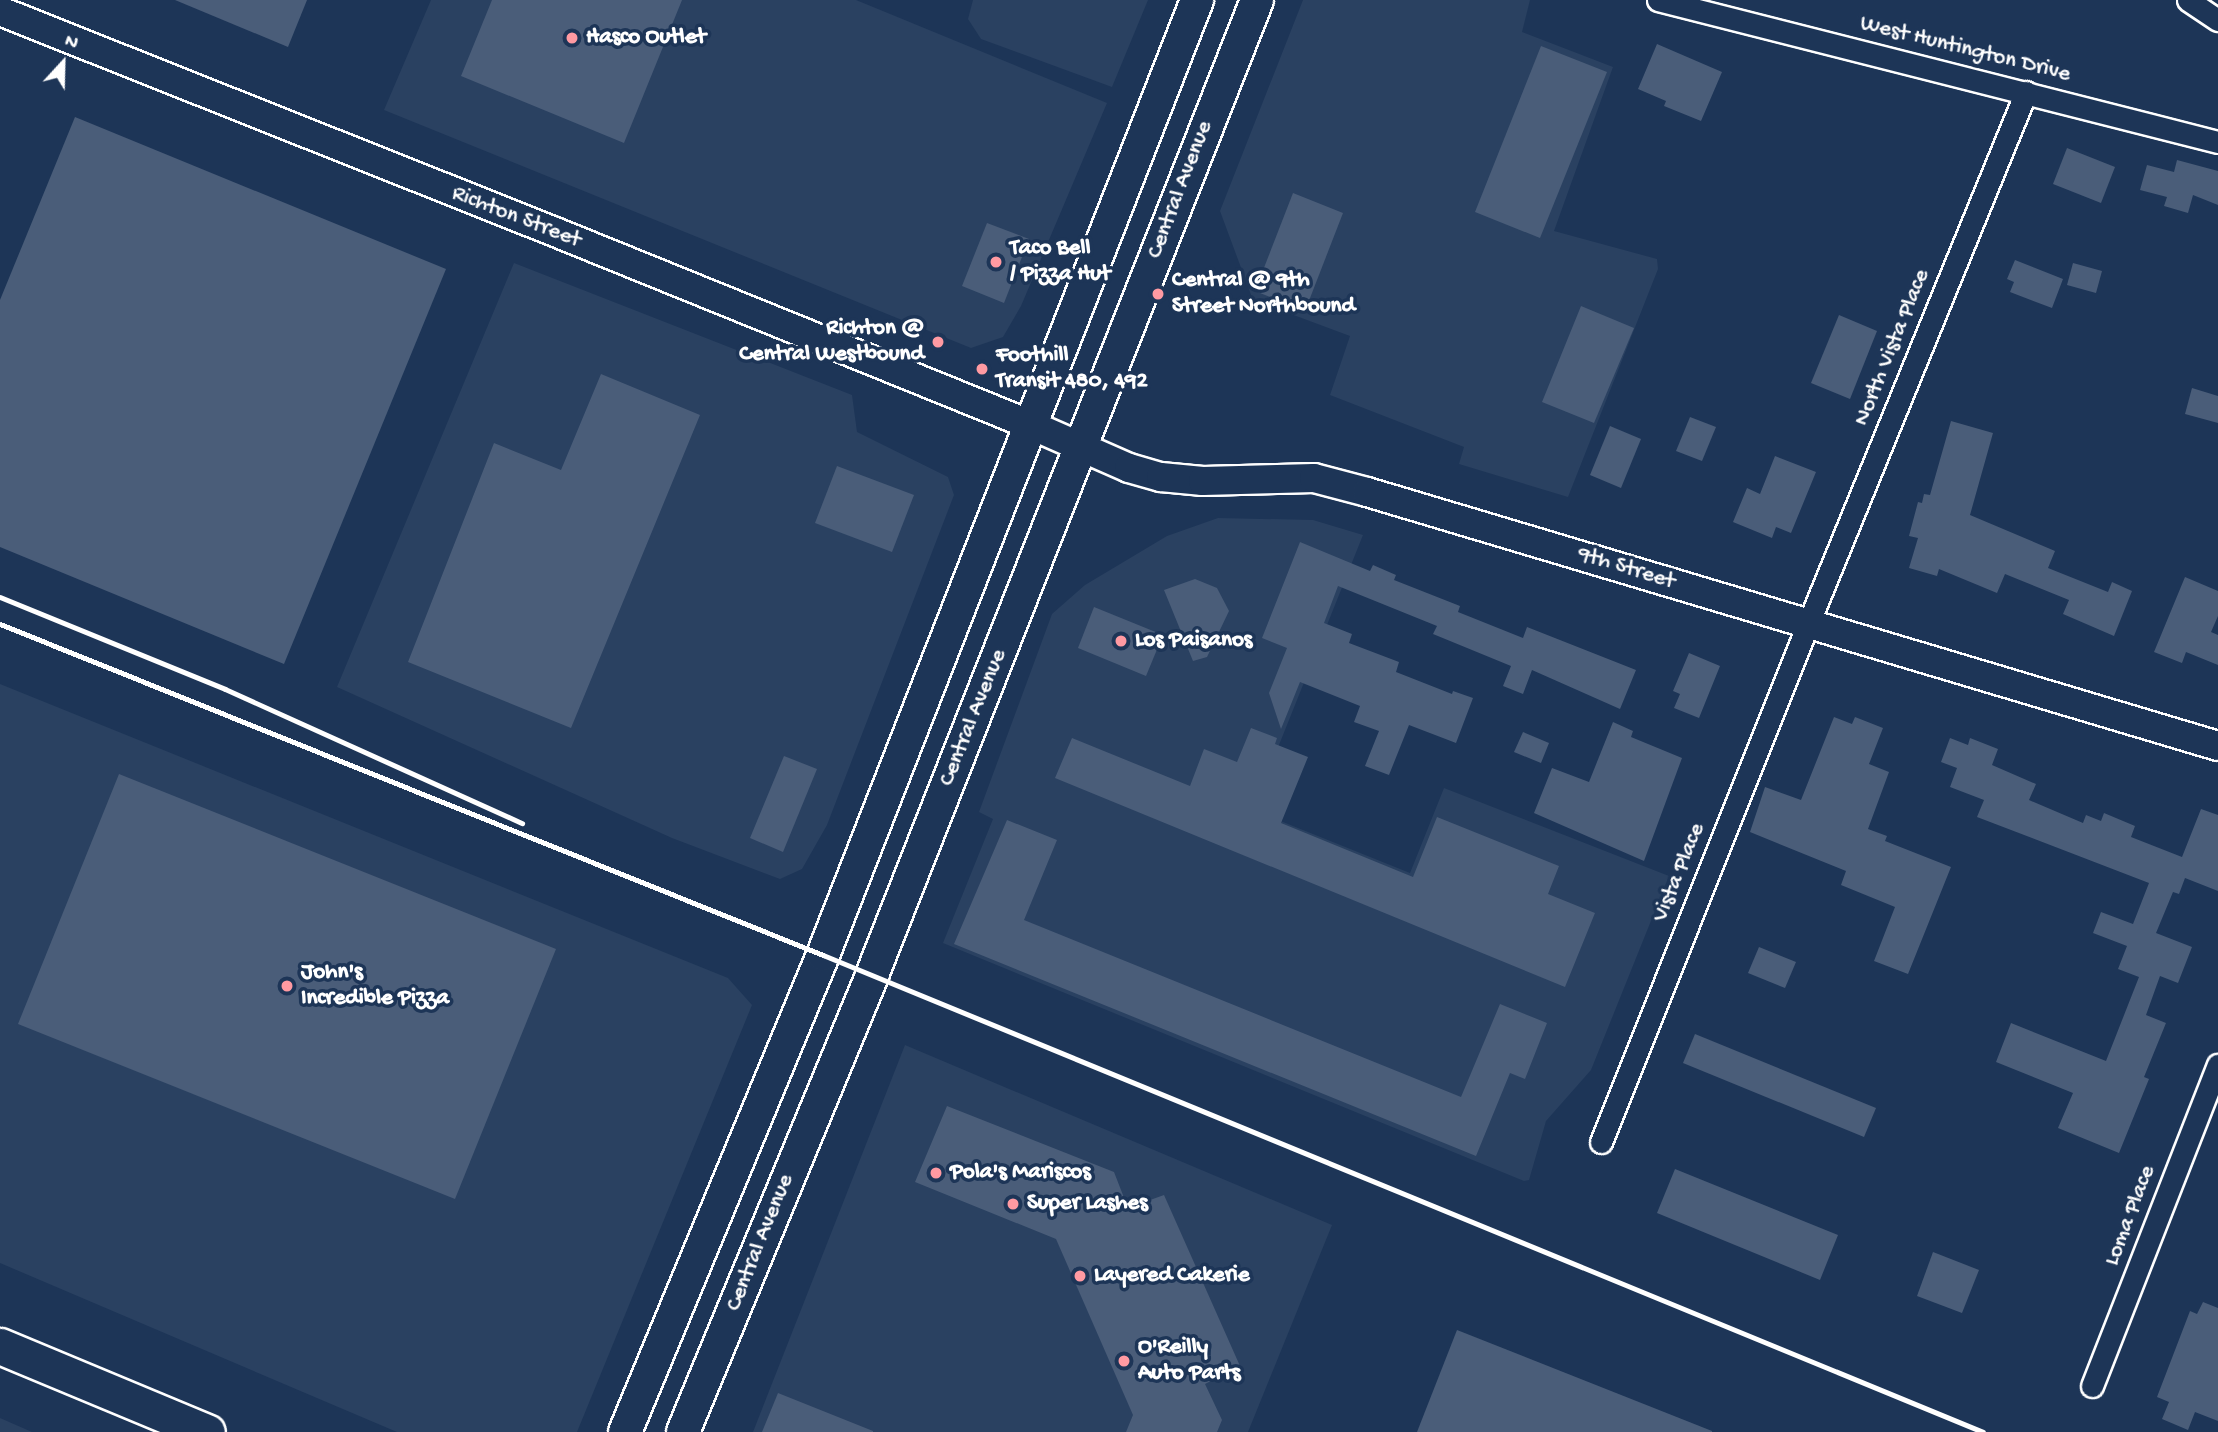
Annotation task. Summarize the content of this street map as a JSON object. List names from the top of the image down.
{
  "streets": {
    "main road": ["Central Avenue"],
    "street": [
      "West Huntington Drive",
      "Richton Street",
      "North Vista Place",
      "9th Street",
      "Vista Place",
      "Loma Place"
    ]
  },
  "crossings": [
    ["West Huntington Drive", "North Vista Place"],
    ["Central Avenue", "9th Street"],
    ["Richton Street", "9th Street"],
    ["North Vista Place", "9th Street"],
    ["North Vista Place", "Vista Place"],
    ["9th Street", "Vista Place"]
  ],
  "places": [
    "Hasco Outlet",
    "Taco Bell / Pizza Hut",
    "Central @ 9th Street Northbound",
    "Richton @ Central Westbound",
    "Foothill Transit 480, 492",
    "Los Paisanos",
    "John's Incredible Pizza",
    "Pola's Mariscos",
    "Super Lashes",
    "Layered Cakerie",
    "O'Reilly Auto Parts"
  ],
  "north": "top"
}
